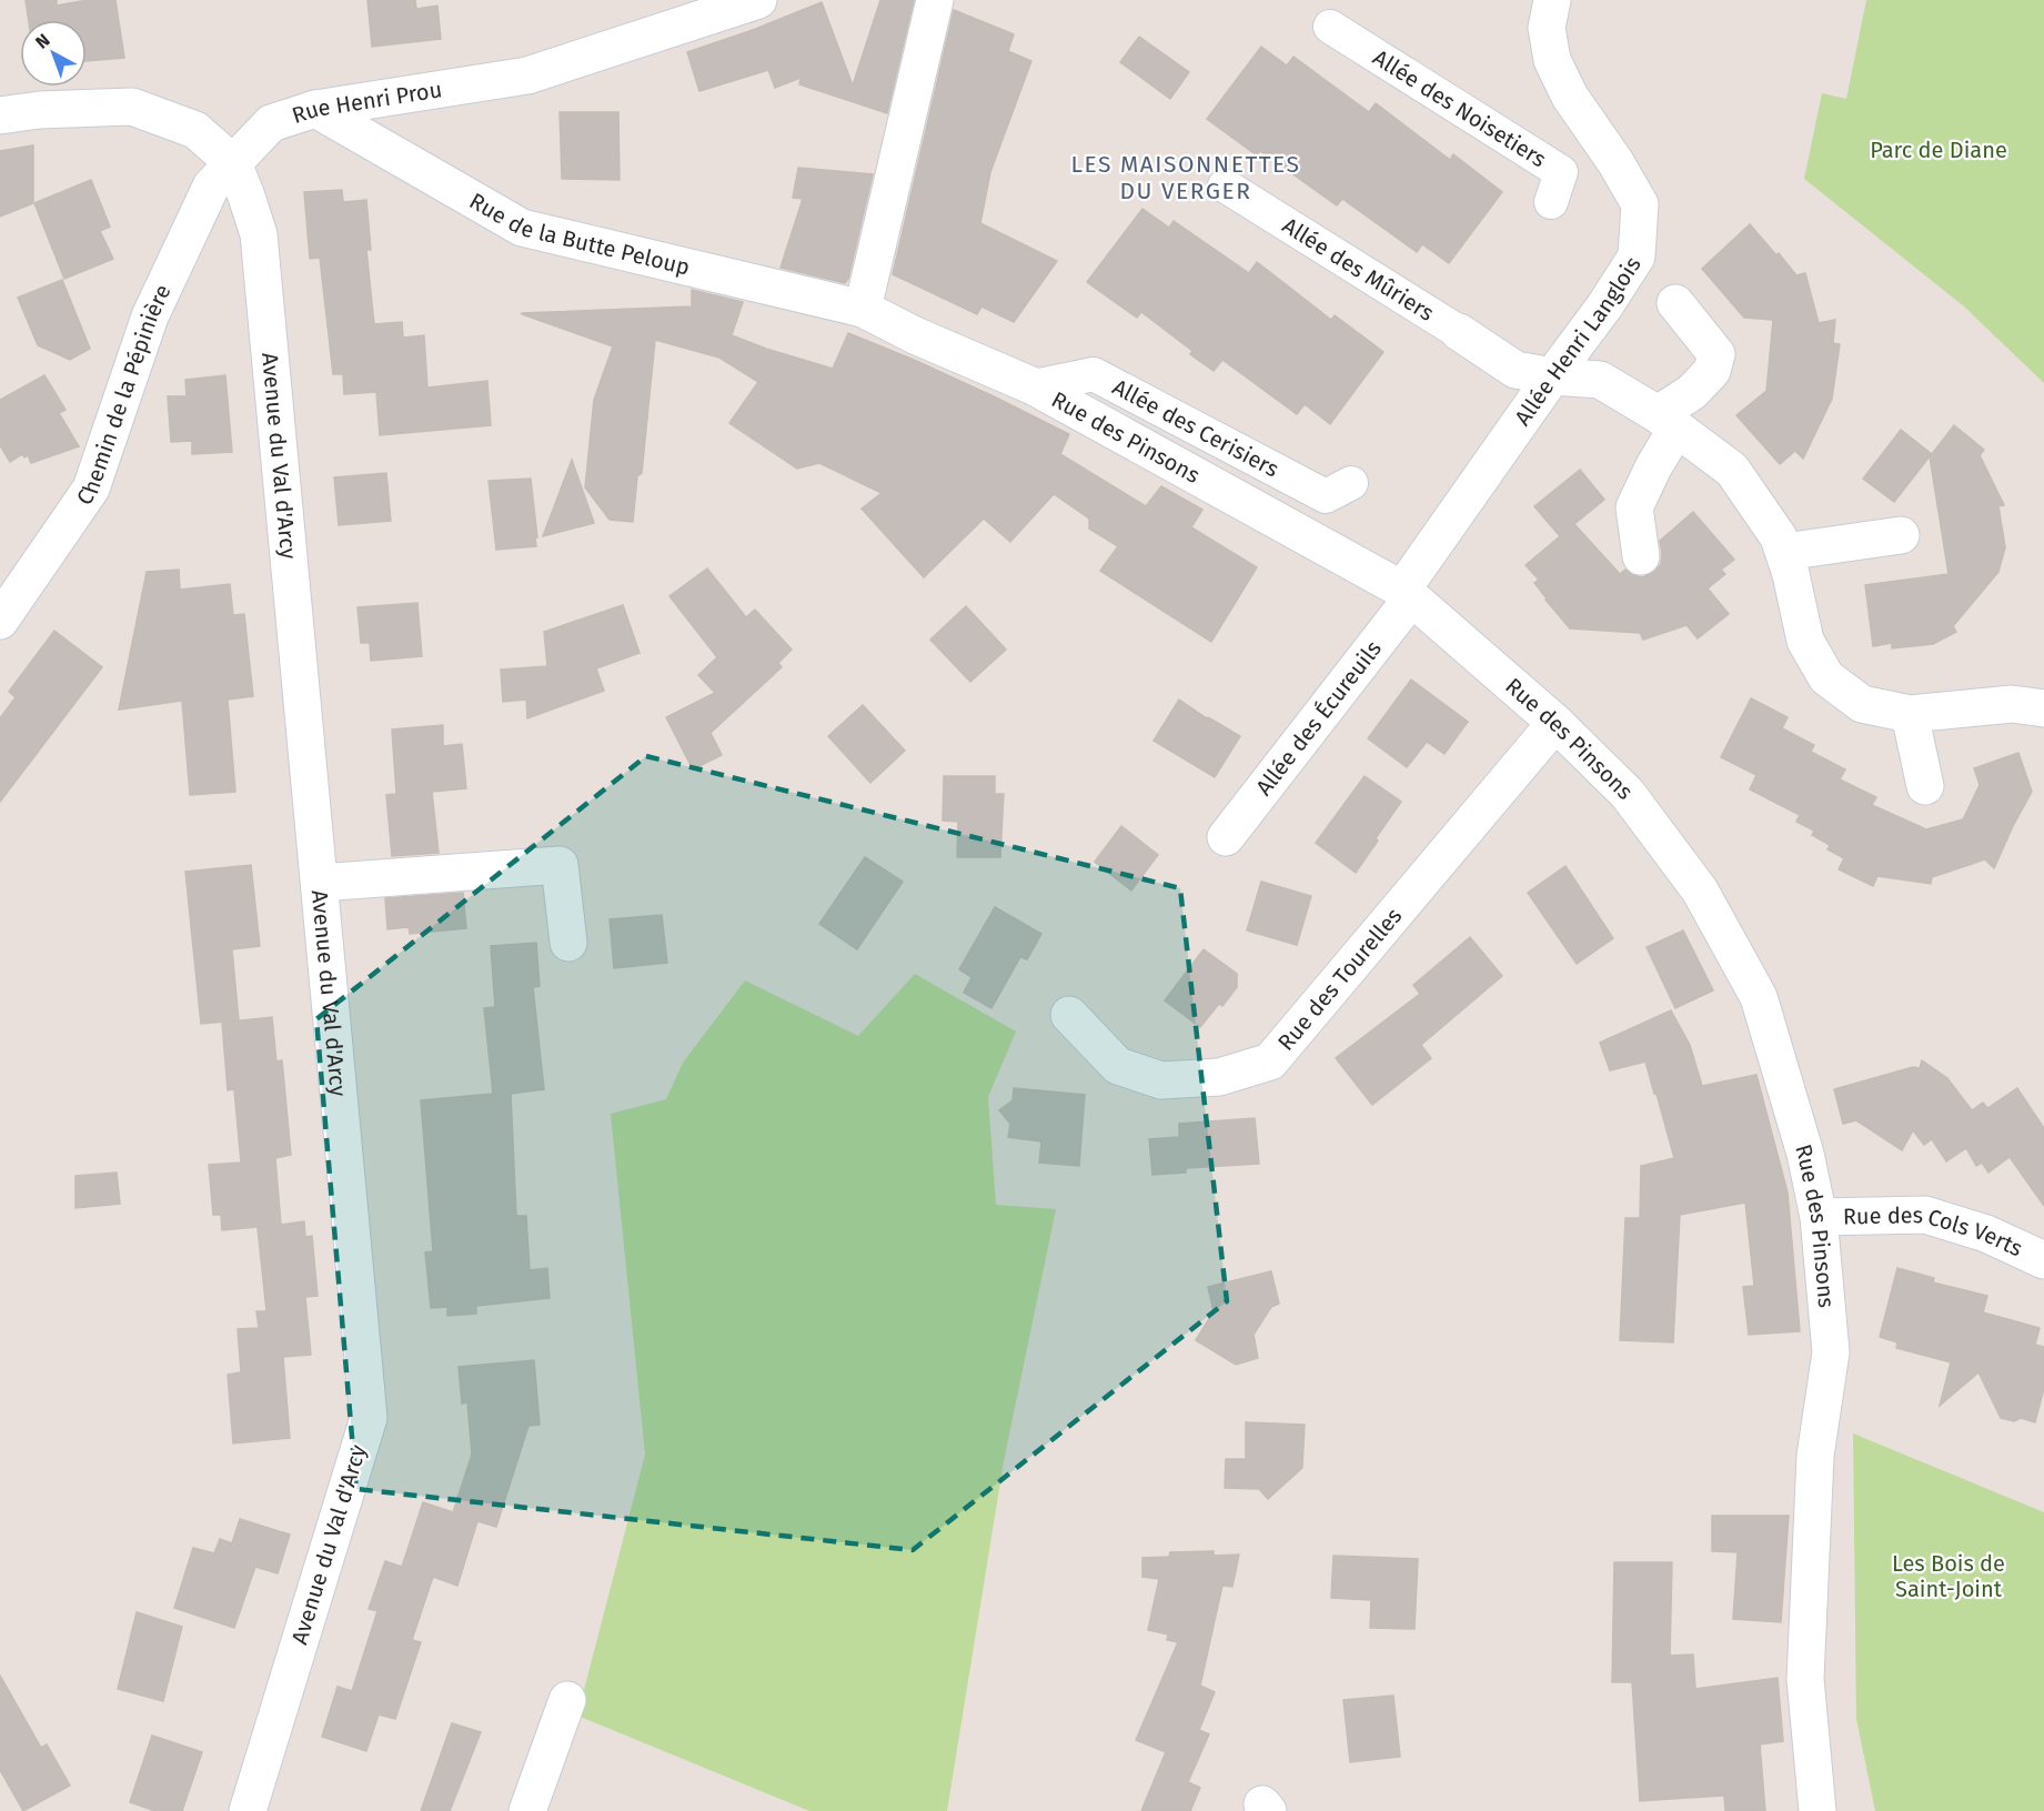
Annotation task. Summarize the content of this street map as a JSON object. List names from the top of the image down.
{
  "streets": {
    "street": [
      "Rue Henri Prou",
      "Allée des Noisetiers",
      "Rue de la Butte Peloup",
      "Allée des Mûriers",
      "Allée Henri Langlois",
      "Chemin de la Pépinière",
      "Allée des Cerisiers",
      "Rue des Pinsons",
      "Avenue du Val d'Arcy",
      "Allée des Écureuils",
      "Rue des Tourelles",
      "Rue des Cols Verts"
    ]
  },
  "crossings": [
    ["Rue Henri Prou", "Rue de la Butte Peloup"],
    ["Rue Henri Prou", "Chemin de la Pépinière"],
    ["Rue Henri Prou", "Avenue du Val d'Arcy"],
    ["Rue de la Butte Peloup", "Rue des Pinsons"],
    ["Allée Henri Langlois", "Rue des Pinsons"],
    ["Allée Henri Langlois", "Allée des Écureuils"],
    ["Chemin de la Pépinière", "Avenue du Val d'Arcy"],
    ["Allée des Cerisiers", "Rue des Pinsons"],
    ["Rue des Pinsons", "Allée des Écureuils"],
    ["Rue des Pinsons", "Rue des Tourelles"],
    ["Rue des Pinsons", "Rue des Cols Verts"]
  ],
  "districts": ["LES MAISONNETTES DU VERGER"],
  "parks": ["Parc de Diane", "Les Bois de Saint-Joint"],
  "north": "top left"
}
